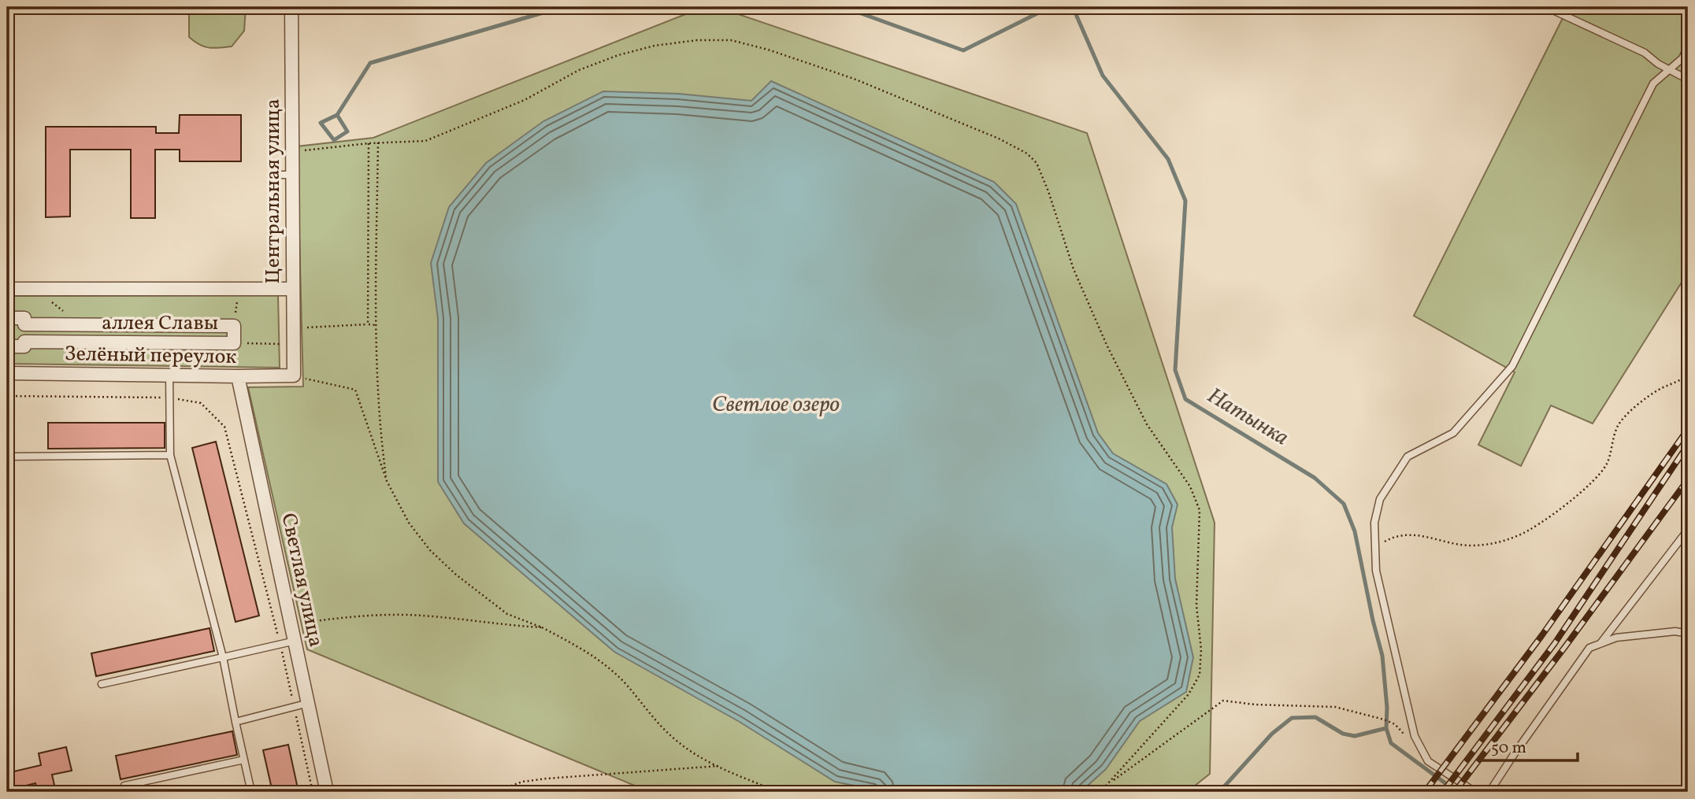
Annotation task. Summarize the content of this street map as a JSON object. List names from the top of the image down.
{
  "streets": {
    "street": [
      "Центральная улица",
      "аллея Славы",
      "Зелёный переулок",
      "Светлая улица"
    ]
  },
  "crossings": [
    ["Центральная улица", "Зелёный переулок"],
    ["Зелёный переулок", "Светлая улица"]
  ],
  "water": ["Светлое озеро", "Натынка"],
  "scale_bar": "50 m"
}
